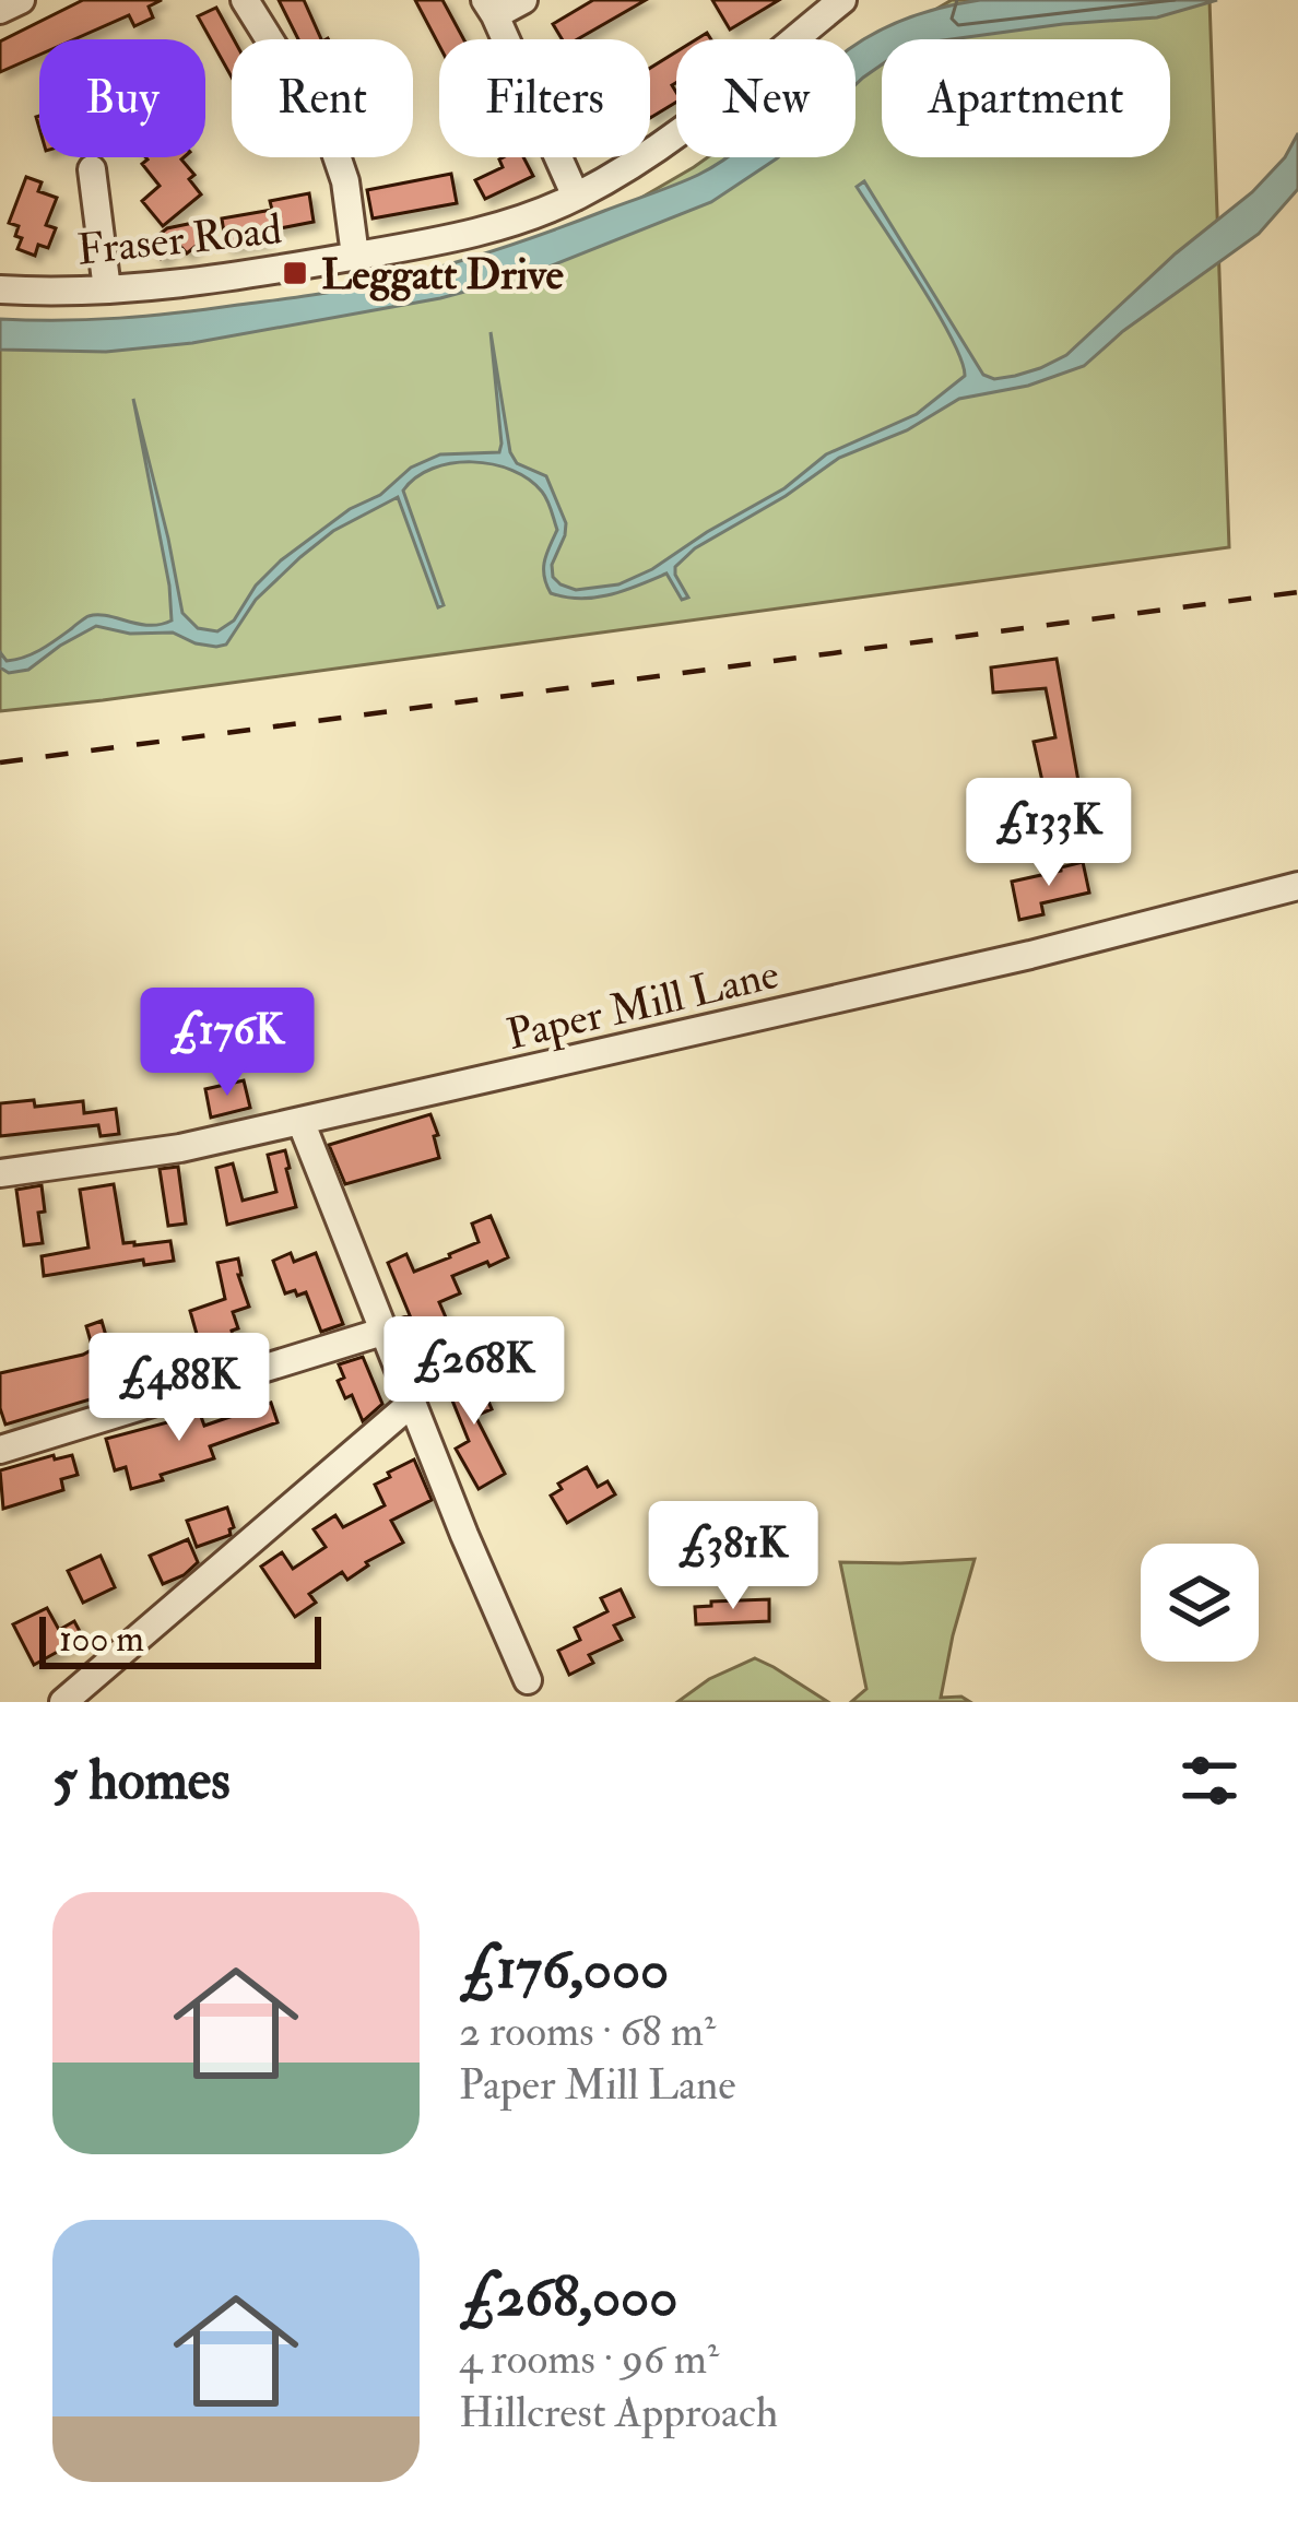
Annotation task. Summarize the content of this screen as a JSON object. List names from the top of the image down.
{
  "streets": {
    "street": ["Fraser Road", "Paper Mill Lane"]
  },
  "places": {
    "transit": ["Leggatt Drive"]
  },
  "scale_bar": "100 m",
  "page": {
    "chip": [
      "Buy",
      "Rent",
      "Filters",
      "New",
      "Apartment"
    ],
    "price": [
      "£133K",
      "£176K",
      "£268K",
      "£488K",
      "£381K"
    ],
    "scale": "100 m",
    "heading": "5 homes",
    "list": [
      {
        "name": "£176,000",
        "note": "2 rooms · 68 m² · Paper Mill Lane"
      },
      {
        "name": "£268,000",
        "note": "4 rooms · 96 m² · Hillcrest Approach"
      }
    ]
  }
}
